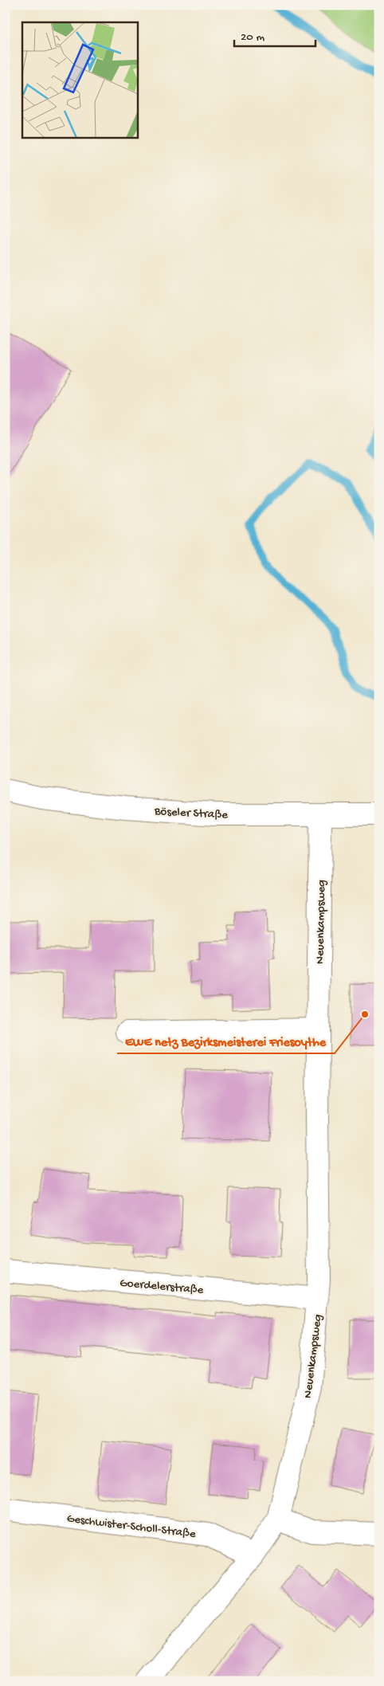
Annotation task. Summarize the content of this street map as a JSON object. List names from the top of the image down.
{
  "streets": {
    "street": [
      "Böseler Straße",
      "Neuenkampsweg",
      "Goerdelerstraße",
      "Geschwister-Scholl-Straße"
    ]
  },
  "crossings": [
    ["Böseler Straße", "Neuenkampsweg"],
    ["Neuenkampsweg", "Goerdelerstraße"],
    ["Neuenkampsweg", "Geschwister-Scholl-Straße"]
  ],
  "places": ["EWE netz Bezirksmeisterei Friesoythe"],
  "scale_bar": "20 m"
}
